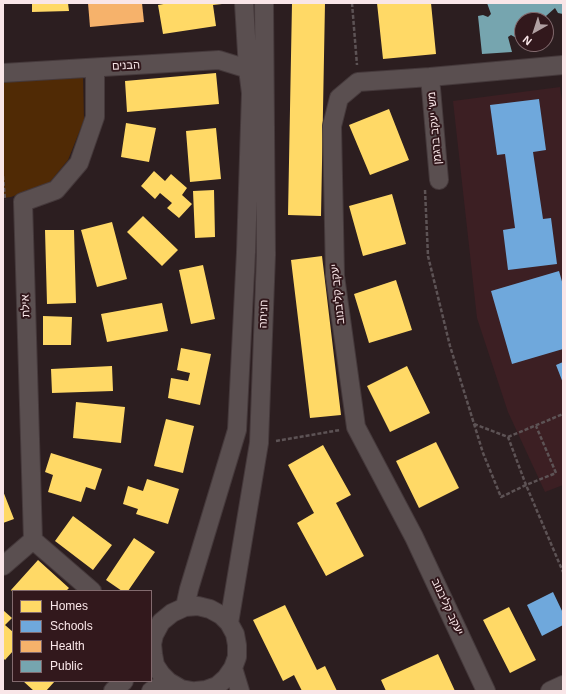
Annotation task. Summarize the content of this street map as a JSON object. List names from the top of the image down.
{
  "streets": {
    "street": [
      "הבנים",
      "מש' יעקב ברגמן",
      "יעקב קליבנוב",
      "אילת",
      "חניתה"
    ]
  },
  "crossings": [
    ["הבנים", "אילת"],
    ["הבנים", "חניתה"]
  ],
  "legend": [
    "Homes",
    "Schools",
    "Health",
    "Public"
  ],
  "north": "bottom left"
}
